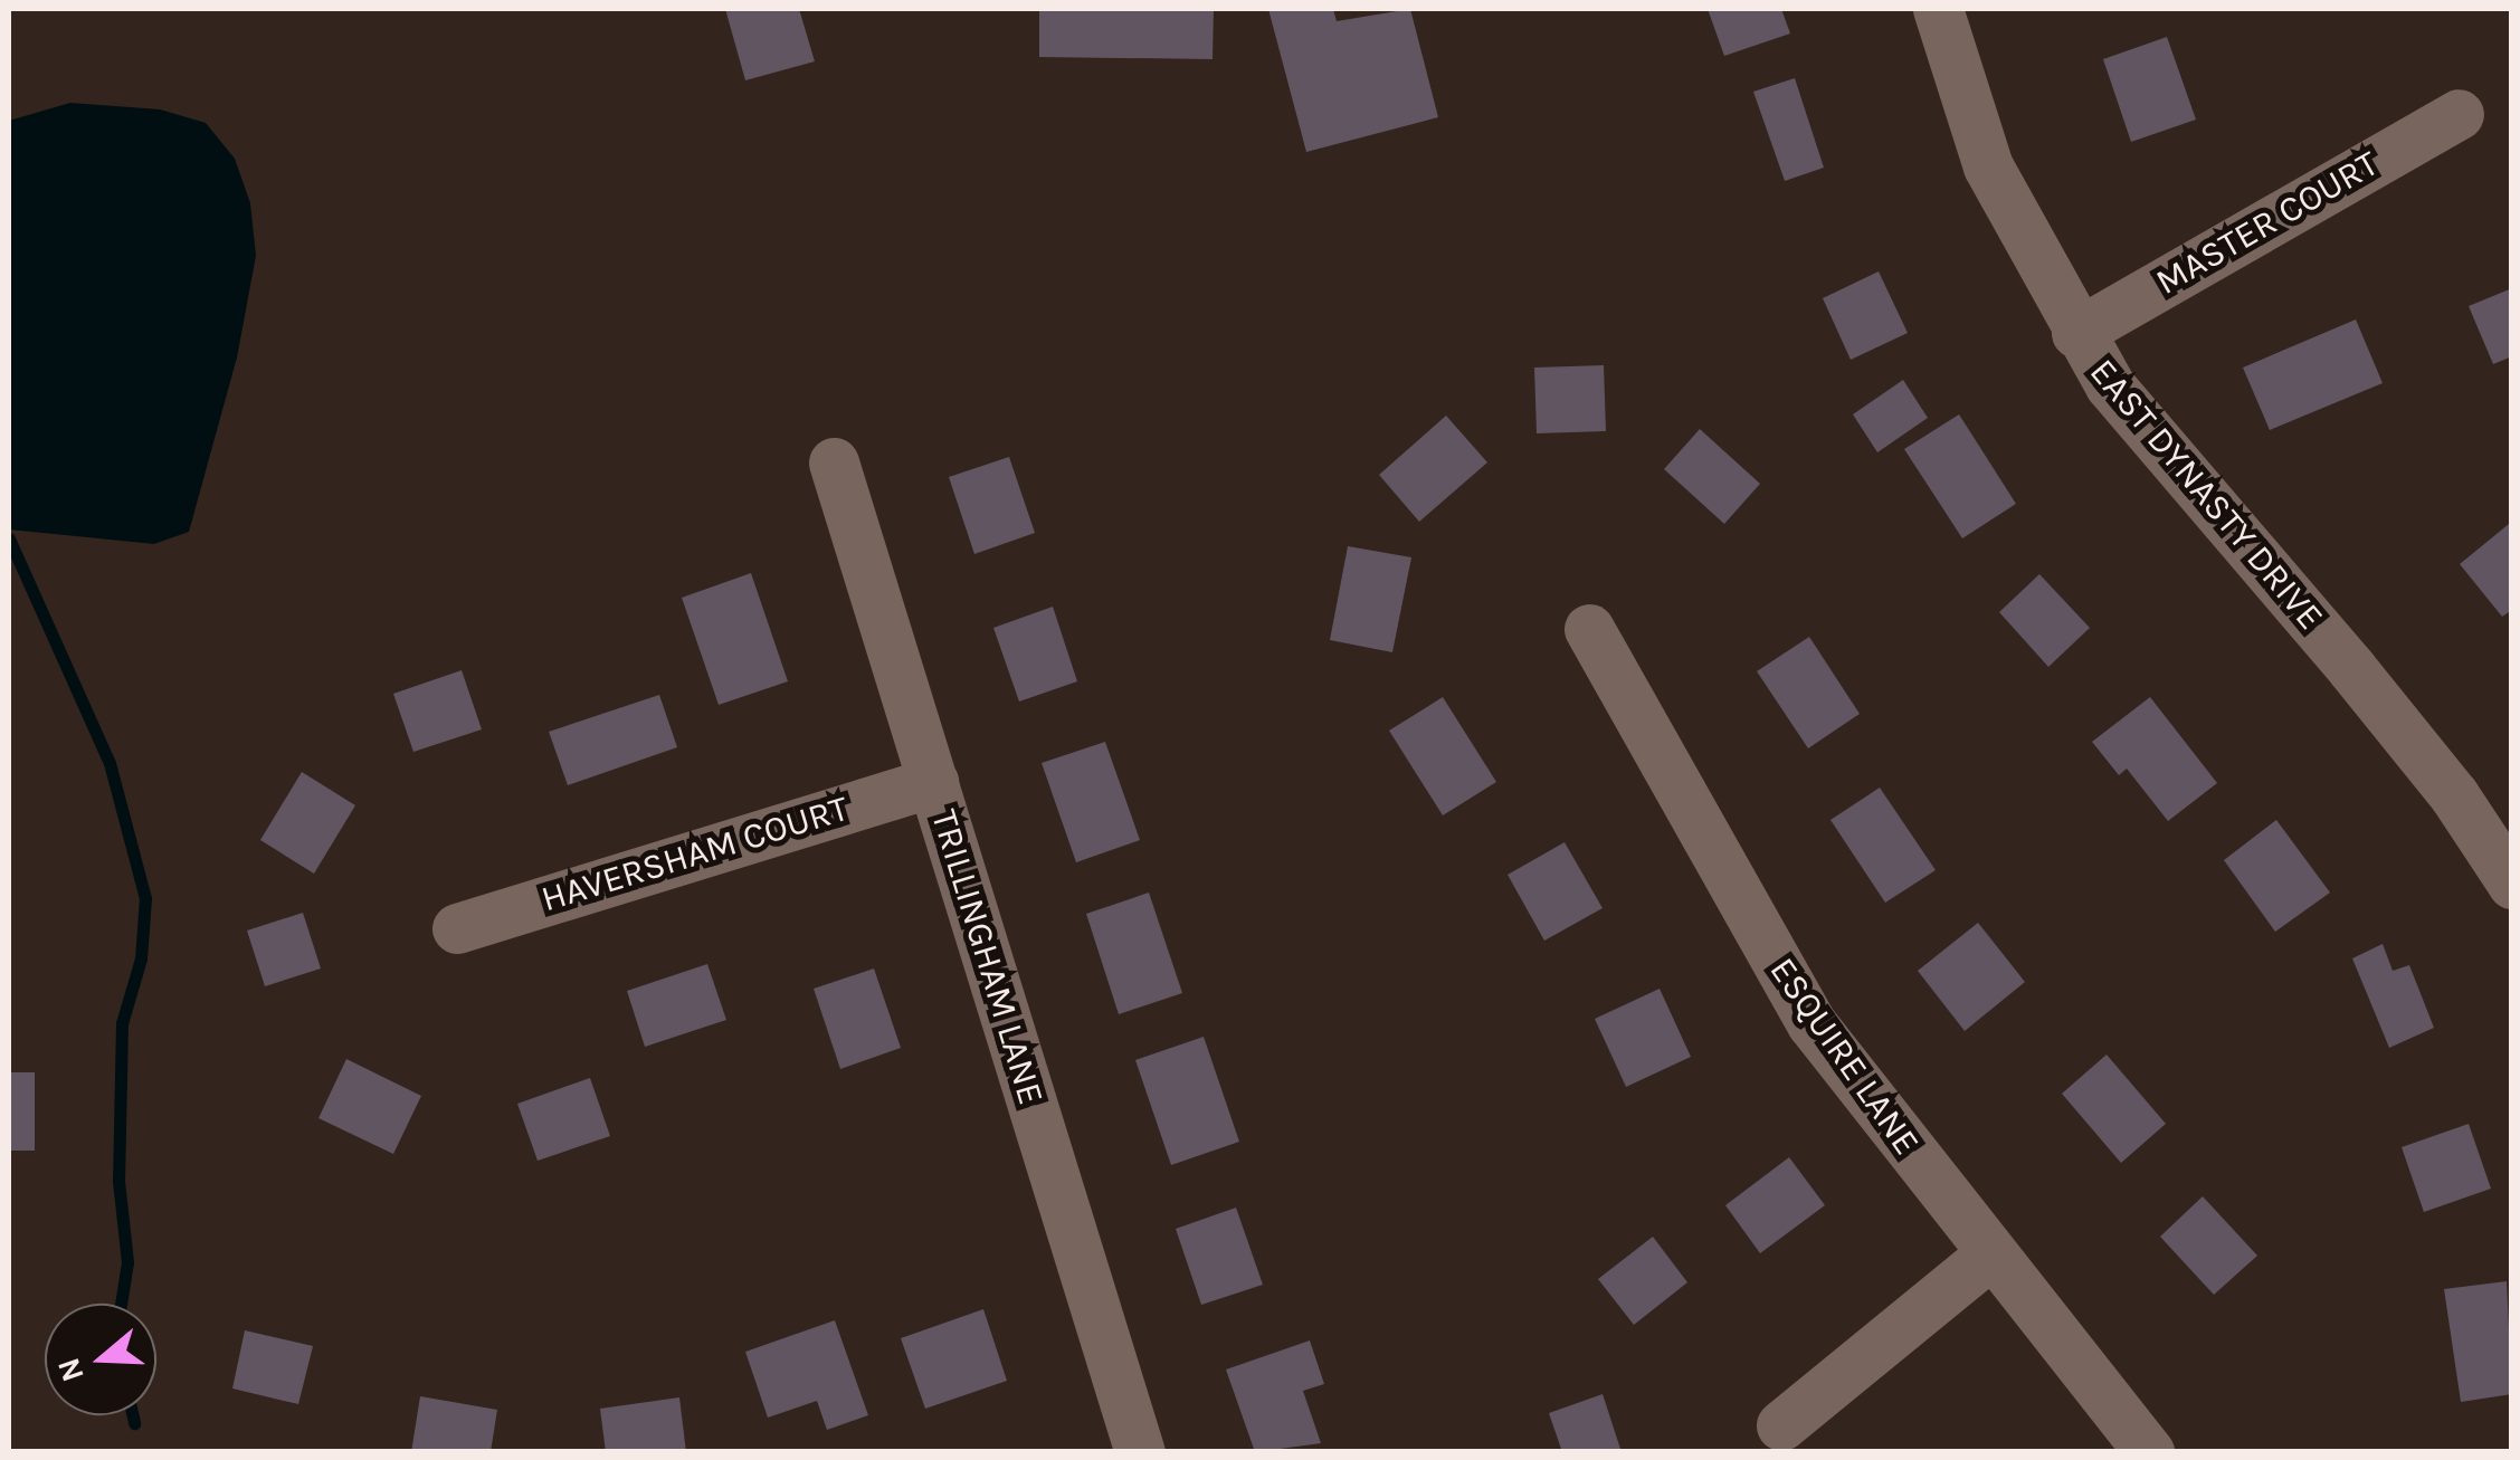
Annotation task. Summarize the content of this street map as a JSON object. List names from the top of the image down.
{
  "streets": {
    "street": [
      "MASTER COURT",
      "EAST DYNASTY DRIVE",
      "HAVERSHAM COURT",
      "TRILLINGHAM LANE",
      "ESQUIRE LANE"
    ]
  },
  "crossings": [
    ["MASTER COURT", "EAST DYNASTY DRIVE"],
    ["HAVERSHAM COURT", "TRILLINGHAM LANE"]
  ],
  "north": "left"
}
